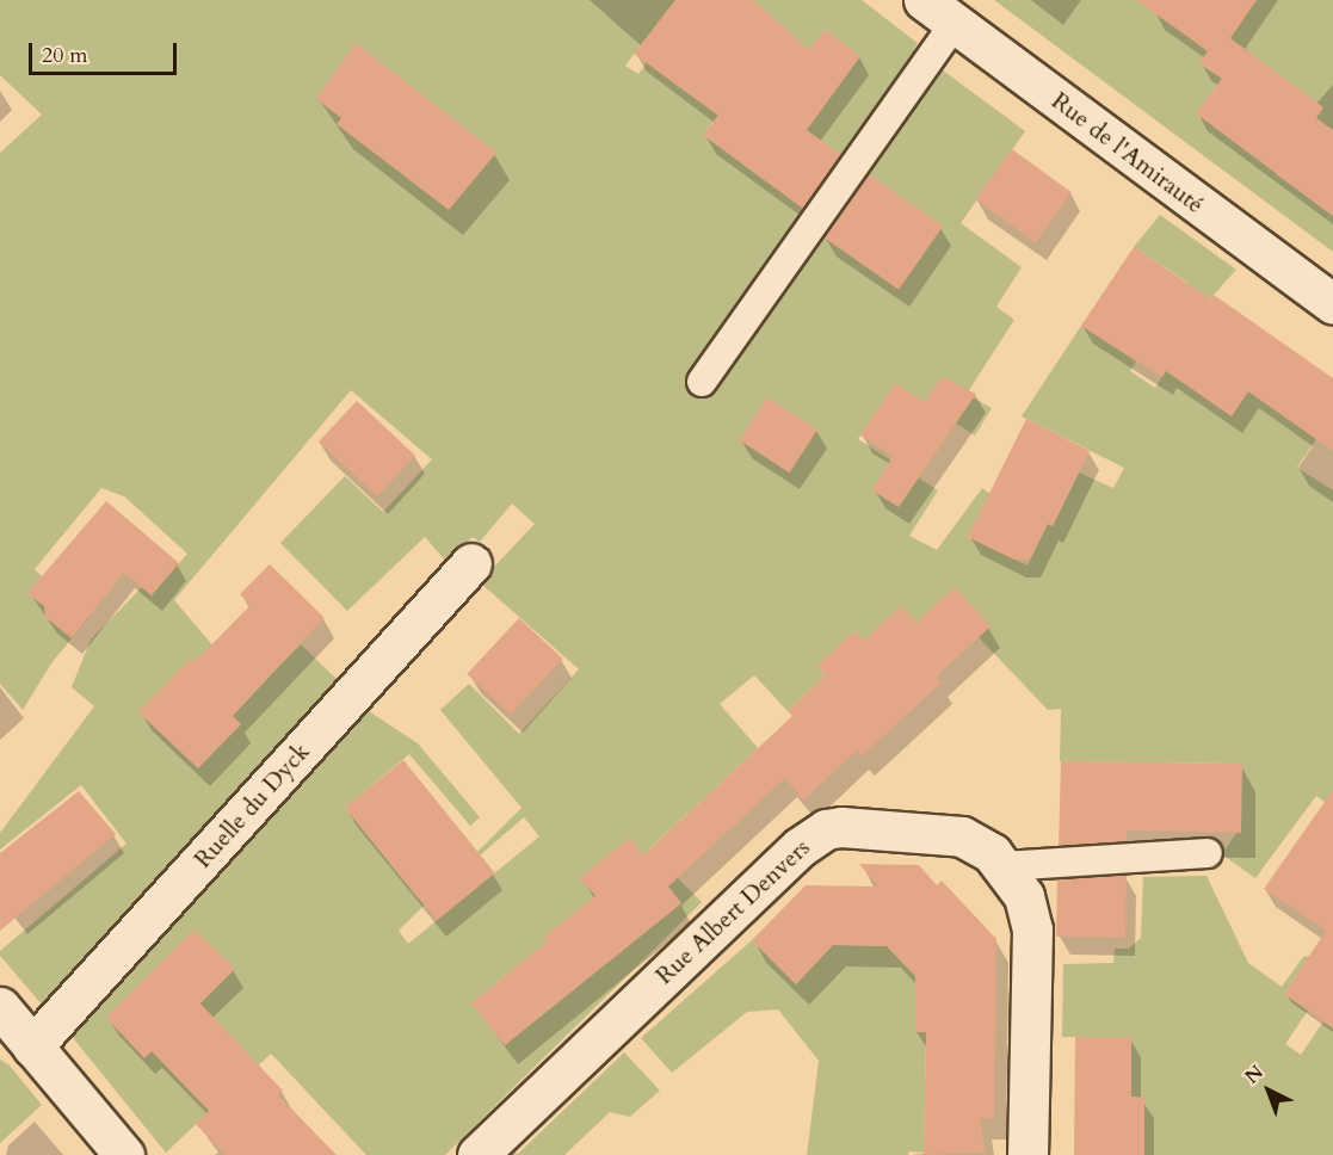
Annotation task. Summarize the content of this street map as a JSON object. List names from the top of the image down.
{
  "streets": {
    "street": ["Rue de l'Amirauté", "Ruelle du Dyck", "Rue Albert Denvers"]
  },
  "scale_bar": "20 m",
  "north": "top left"
}
